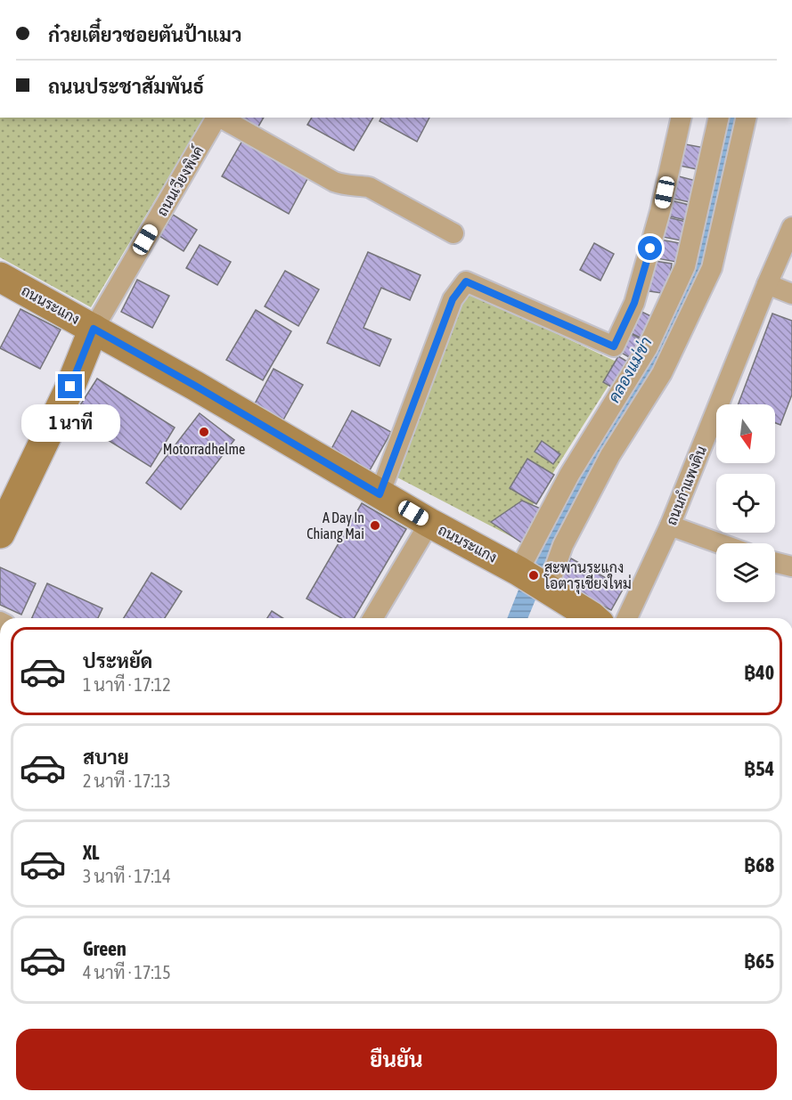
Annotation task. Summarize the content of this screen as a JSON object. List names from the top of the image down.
{
  "streets": {
    "street": ["ถนนเวียงพิงค์", "ถนนระแกง", "ถนนกำแพงดิน"]
  },
  "crossings": [
    ["ถนนเวียงพิงค์", "ถนนระแกง"]
  ],
  "water": ["คลองแม่ข่า"],
  "places": ["Motorradhelme", "A Day In Chiang Mai", "สะพานระแกง โอตารุเชียงใหม่"],
  "north": "bottom",
  "page": {
    "banner": ["ก๋วยเตี๋ยวซอยตันป้าแมว", "ถนนประชาสัมพันธ์"],
    "bubble": "1 นาที",
    "list": [
      {
        "name": "ประหยัด",
        "note": "1 นาที · 17:12",
        "value": "฿40"
      },
      {
        "name": "สบาย",
        "note": "2 นาที · 17:13",
        "value": "฿54"
      },
      {
        "name": "XL",
        "note": "3 นาที · 17:14",
        "value": "฿68"
      },
      {
        "name": "Green",
        "note": "4 นาที · 17:15",
        "value": "฿65"
      }
    ],
    "buttons": "ยืนยัน"
  }
}
